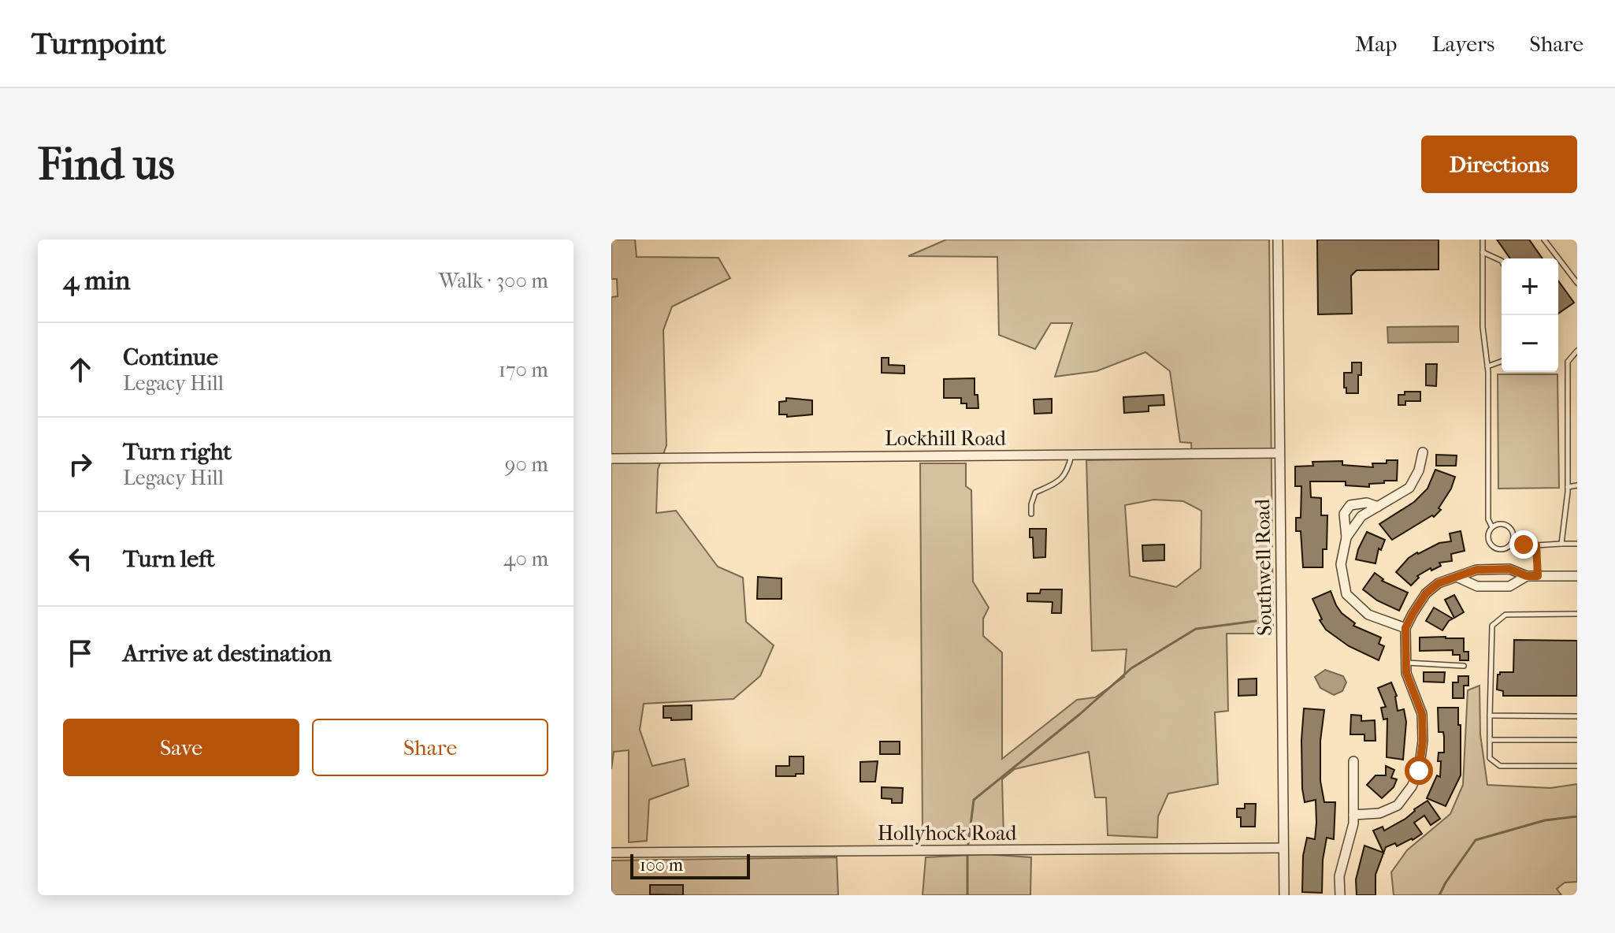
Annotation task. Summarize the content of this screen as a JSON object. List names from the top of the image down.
{
  "streets": {
    "street": ["Lockhill Road", "Southwell Road", "Hollyhock Road"]
  },
  "crossings": [
    ["Lockhill Road", "Southwell Road"],
    ["Southwell Road", "Hollyhock Road"]
  ],
  "scale_bar": "100 m",
  "page": {
    "header": "Turnpoint",
    "nav": ["Map", "Layers", "Share"],
    "buttons": [
      "Directions",
      ["Save", "Share"]
    ],
    "title": "Find us",
    "heading": ["4 min", "Walk · 300 m"],
    "map_buttons": ["+", "−"],
    "list": [
      ["Continue", "Legacy Hill", "170 m"],
      ["Turn right", "Legacy Hill", "90 m"],
      ["Turn left", "40 m"],
      "Arrive at destination"
    ],
    "scale": "100 m"
  }
}
